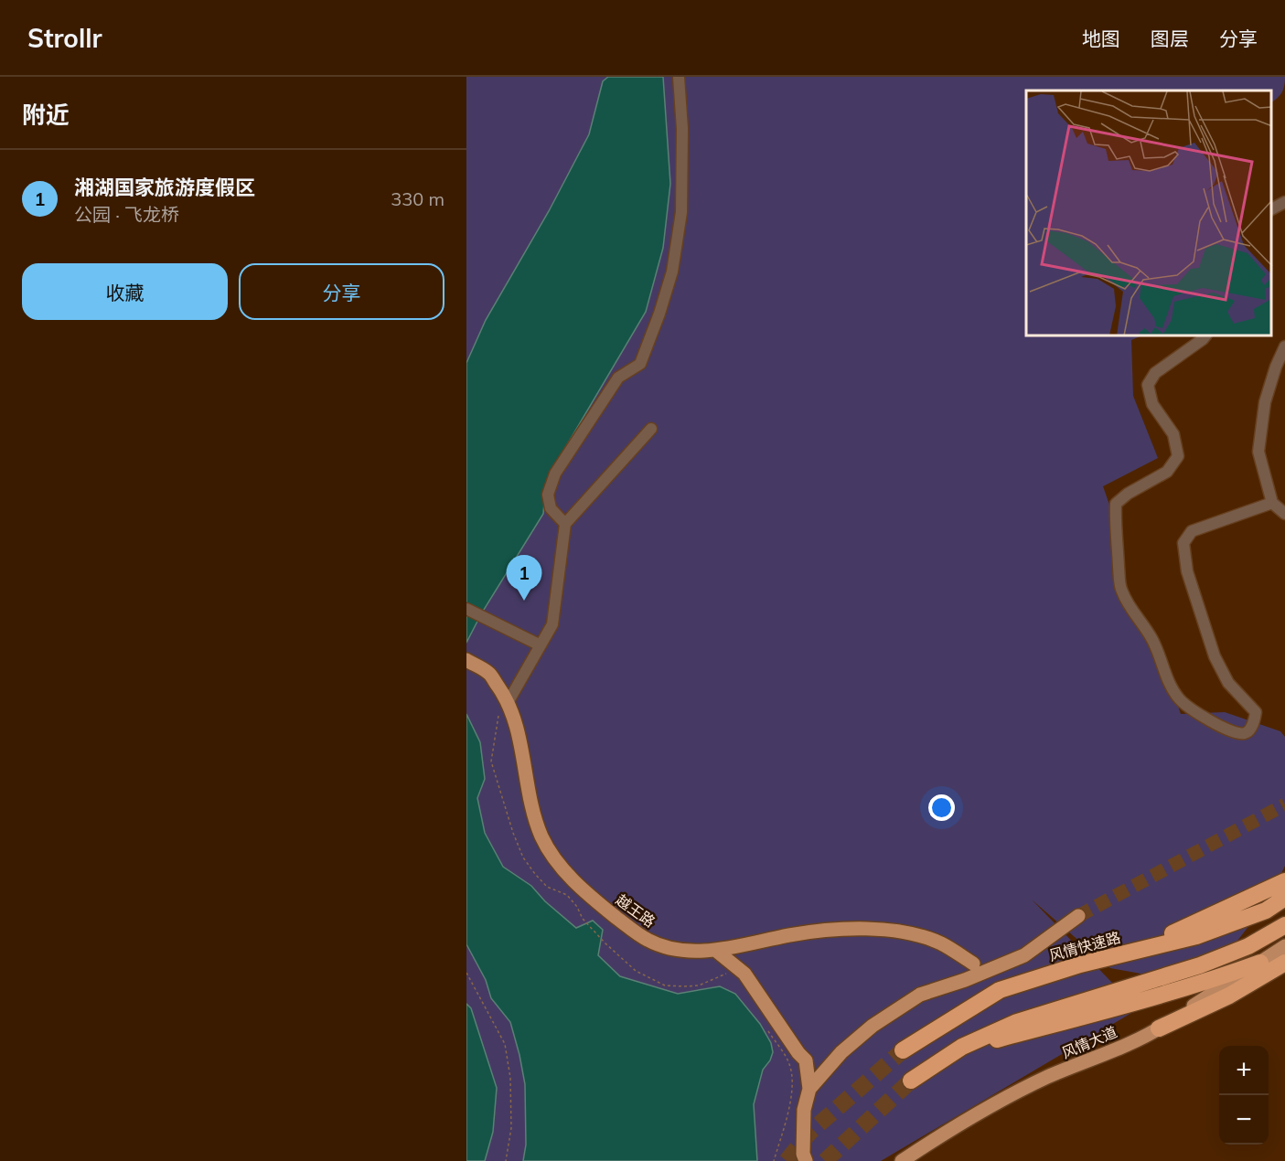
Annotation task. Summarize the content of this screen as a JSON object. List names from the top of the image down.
{
  "streets": {
    "highway": ["风情快速路"],
    "main road": ["越王路", "风情大道"]
  },
  "page": {
    "header": "Strollr",
    "nav": ["地图", "图层", "分享"],
    "heading": "附近",
    "list": [
      {
        "mark": "1",
        "name": "湘湖国家旅游度假区",
        "note": "公园 · 飞龙桥",
        "value": "330 m"
      }
    ],
    "buttons": ["收藏", "分享"],
    "pins": "1",
    "map_buttons": ["+", "−"]
  }
}
